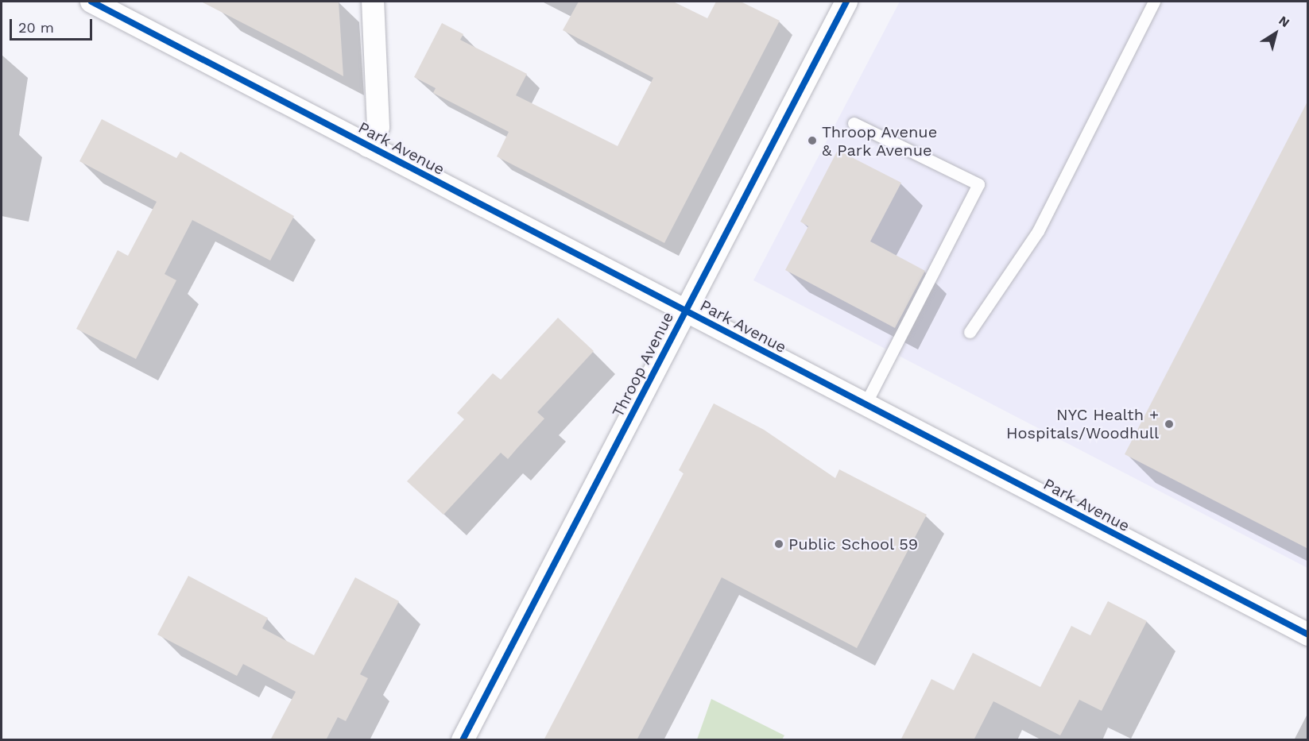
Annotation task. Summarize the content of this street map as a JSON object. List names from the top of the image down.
{
  "streets": {
    "street": ["Park Avenue", "Throop Avenue"]
  },
  "crossings": [
    ["Park Avenue", "Throop Avenue"]
  ],
  "places": ["Throop Avenue & Park Avenue", "NYC Health + Hospitals/Woodhull", "Public School 59"],
  "scale_bar": "20 m",
  "north": "top right"
}
